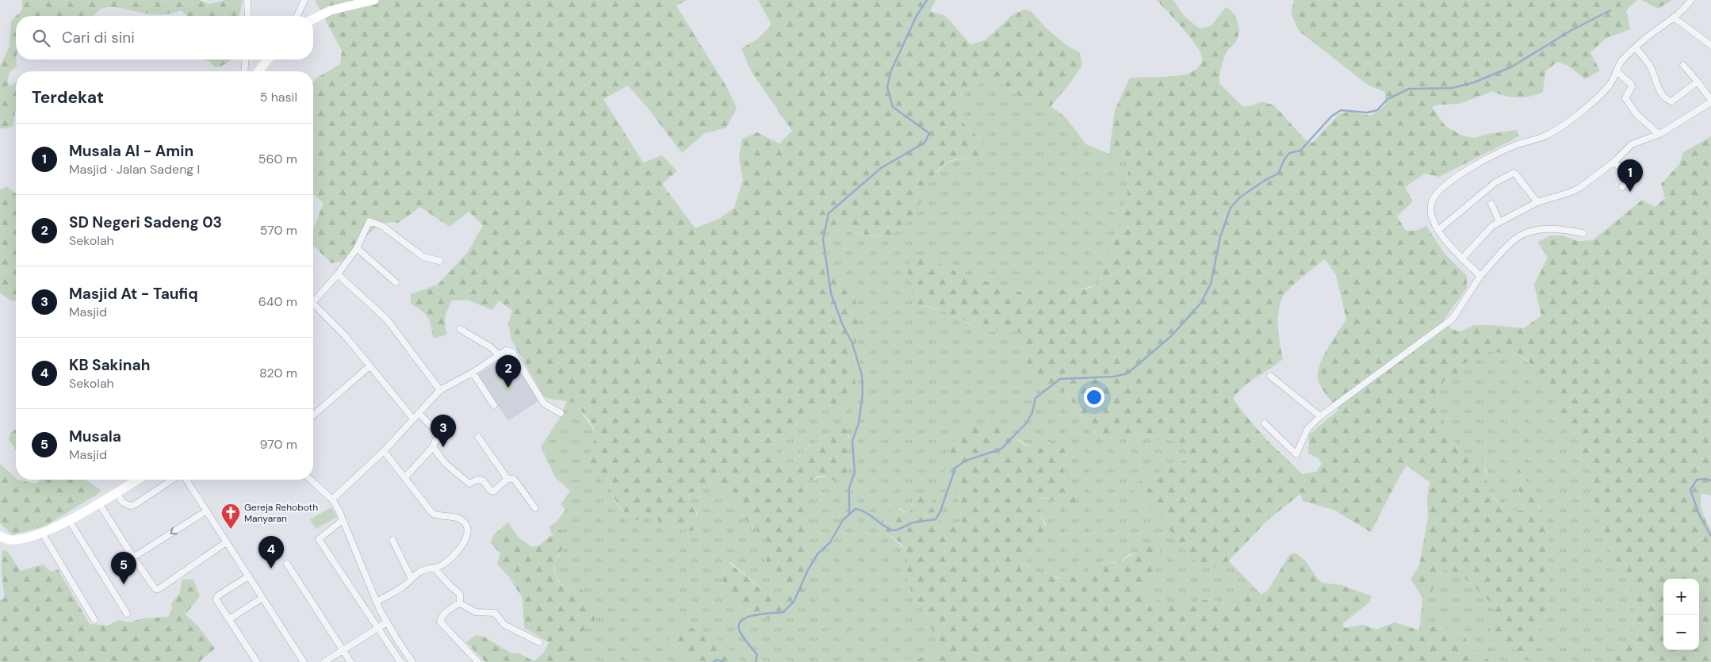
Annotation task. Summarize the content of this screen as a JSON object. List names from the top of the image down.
{
  "places": {
    "church": ["Gereja Rehoboth Manyaran"]
  },
  "page": {
    "search": "Cari di sini",
    "heading": ["Terdekat", "5 hasil"],
    "list": [
      {
        "mark": "1",
        "name": "Musala Al - Amin",
        "note": "Masjid · Jalan Sadeng I",
        "value": "560 m"
      },
      {
        "mark": "2",
        "name": "SD Negeri Sadeng 03",
        "note": "Sekolah",
        "value": "570 m"
      },
      {
        "mark": "3",
        "name": "Masjid At - Taufiq",
        "note": "Masjid",
        "value": "640 m"
      },
      {
        "mark": "4",
        "name": "KB Sakinah",
        "note": "Sekolah",
        "value": "820 m"
      },
      {
        "mark": "5",
        "name": "Musala",
        "note": "Masjid",
        "value": "970 m"
      }
    ],
    "pins": [
      "1",
      "2",
      "3",
      "4",
      "5"
    ],
    "map_buttons": ["+", "−"]
  }
}
